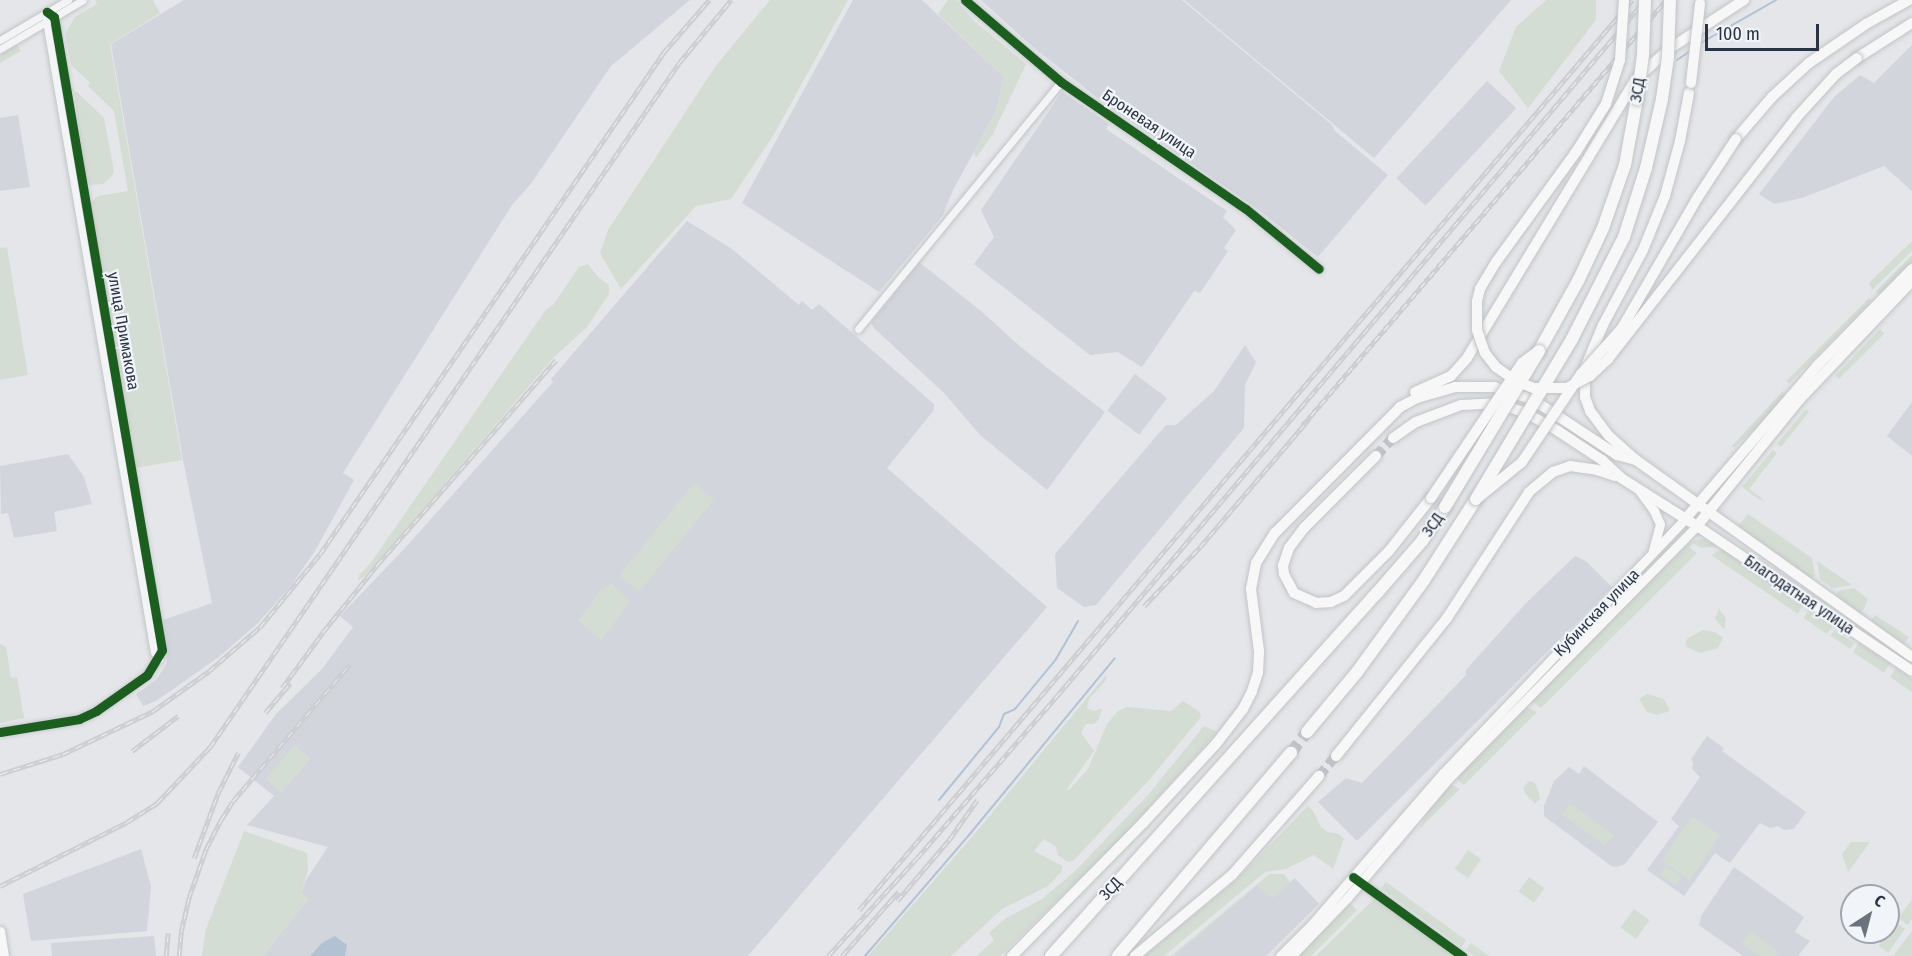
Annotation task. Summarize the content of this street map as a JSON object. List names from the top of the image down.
{
  "streets": {
    "highway": ["ЗСД"],
    "main road": ["Благодатная улица", "Кубинская улица"],
    "street": ["Броневая улица", "улица Примакова"]
  },
  "crossings": [
    ["Благодатная улица", "Кубинская улица"]
  ],
  "scale_bar": "100 m",
  "north": "top right"
}
